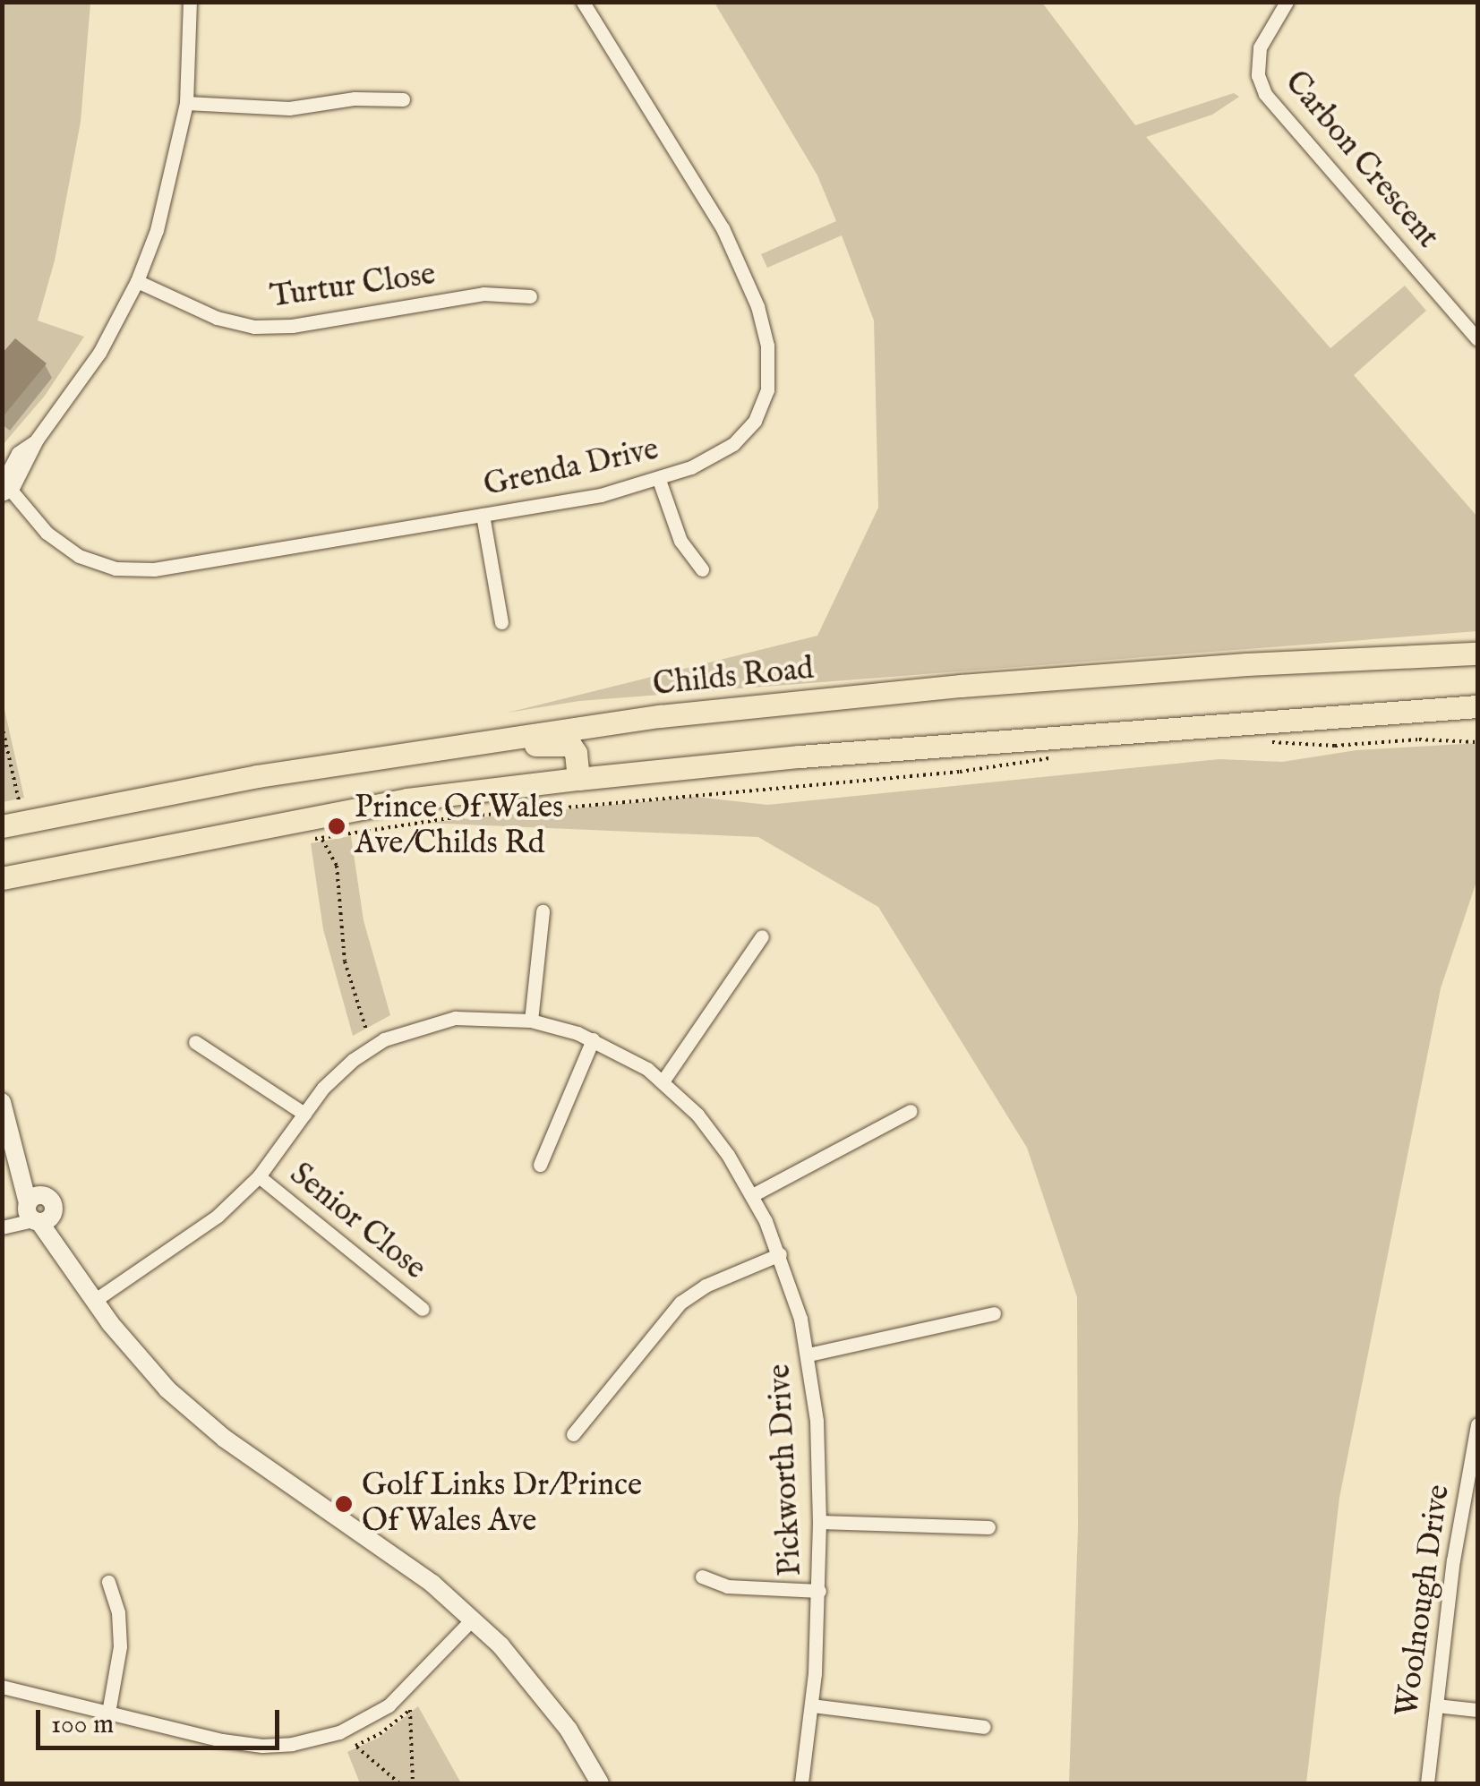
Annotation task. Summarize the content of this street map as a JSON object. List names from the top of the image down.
{
  "streets": {
    "main road": ["Childs Road"],
    "street": [
      "Carbon Crescent",
      "Turtur Close",
      "Grenda Drive",
      "Senior Close",
      "Pickworth Drive",
      "Woolnough Drive"
    ]
  },
  "crossings": [
    ["Senior Close", "Pickworth Drive"]
  ],
  "places": ["Prince Of Wales Ave/Childs Rd", "Golf Links Dr/Prince Of Wales Ave"],
  "scale_bar": "100 m"
}
